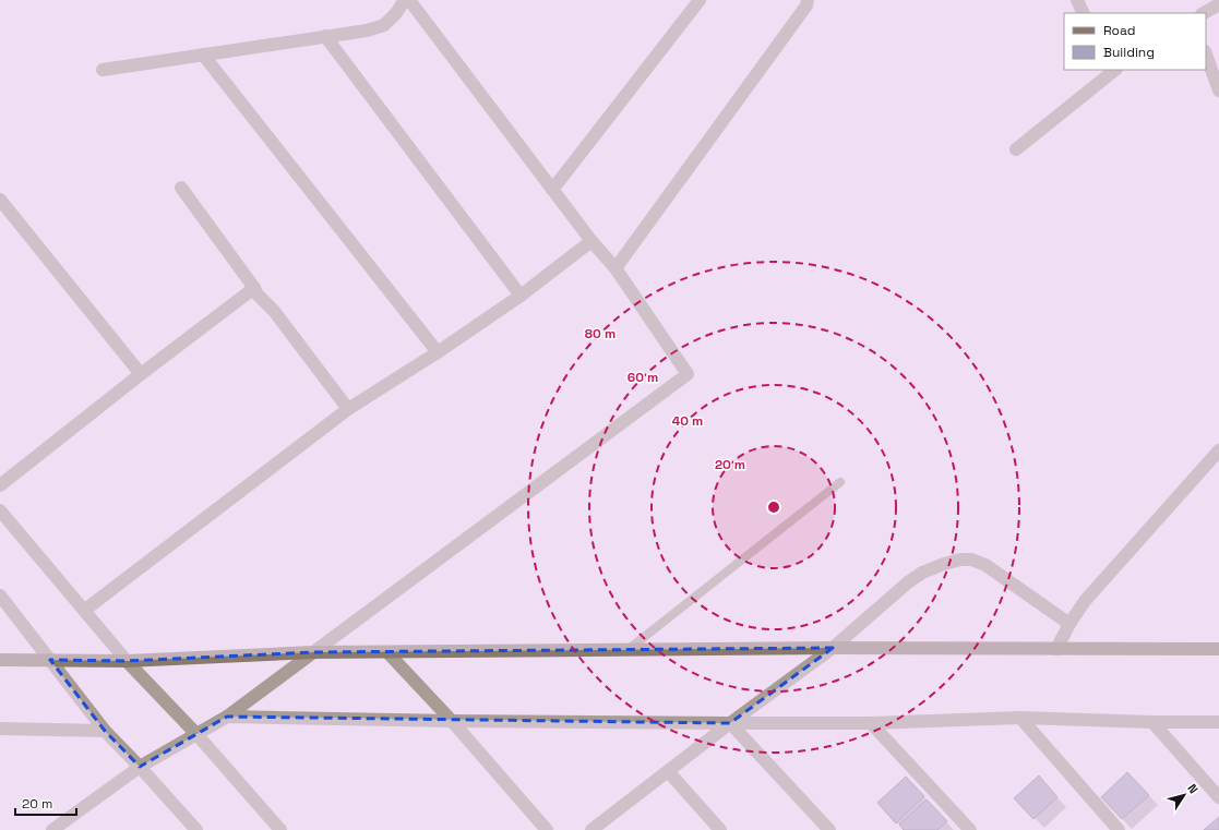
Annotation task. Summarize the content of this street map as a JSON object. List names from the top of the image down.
{
  "legend": ["Road", "Building"],
  "scale_bar": "20 m",
  "north": "top right",
  "rings": [
    "80 m",
    "60 m",
    "40 m",
    "20 m"
  ]
}
